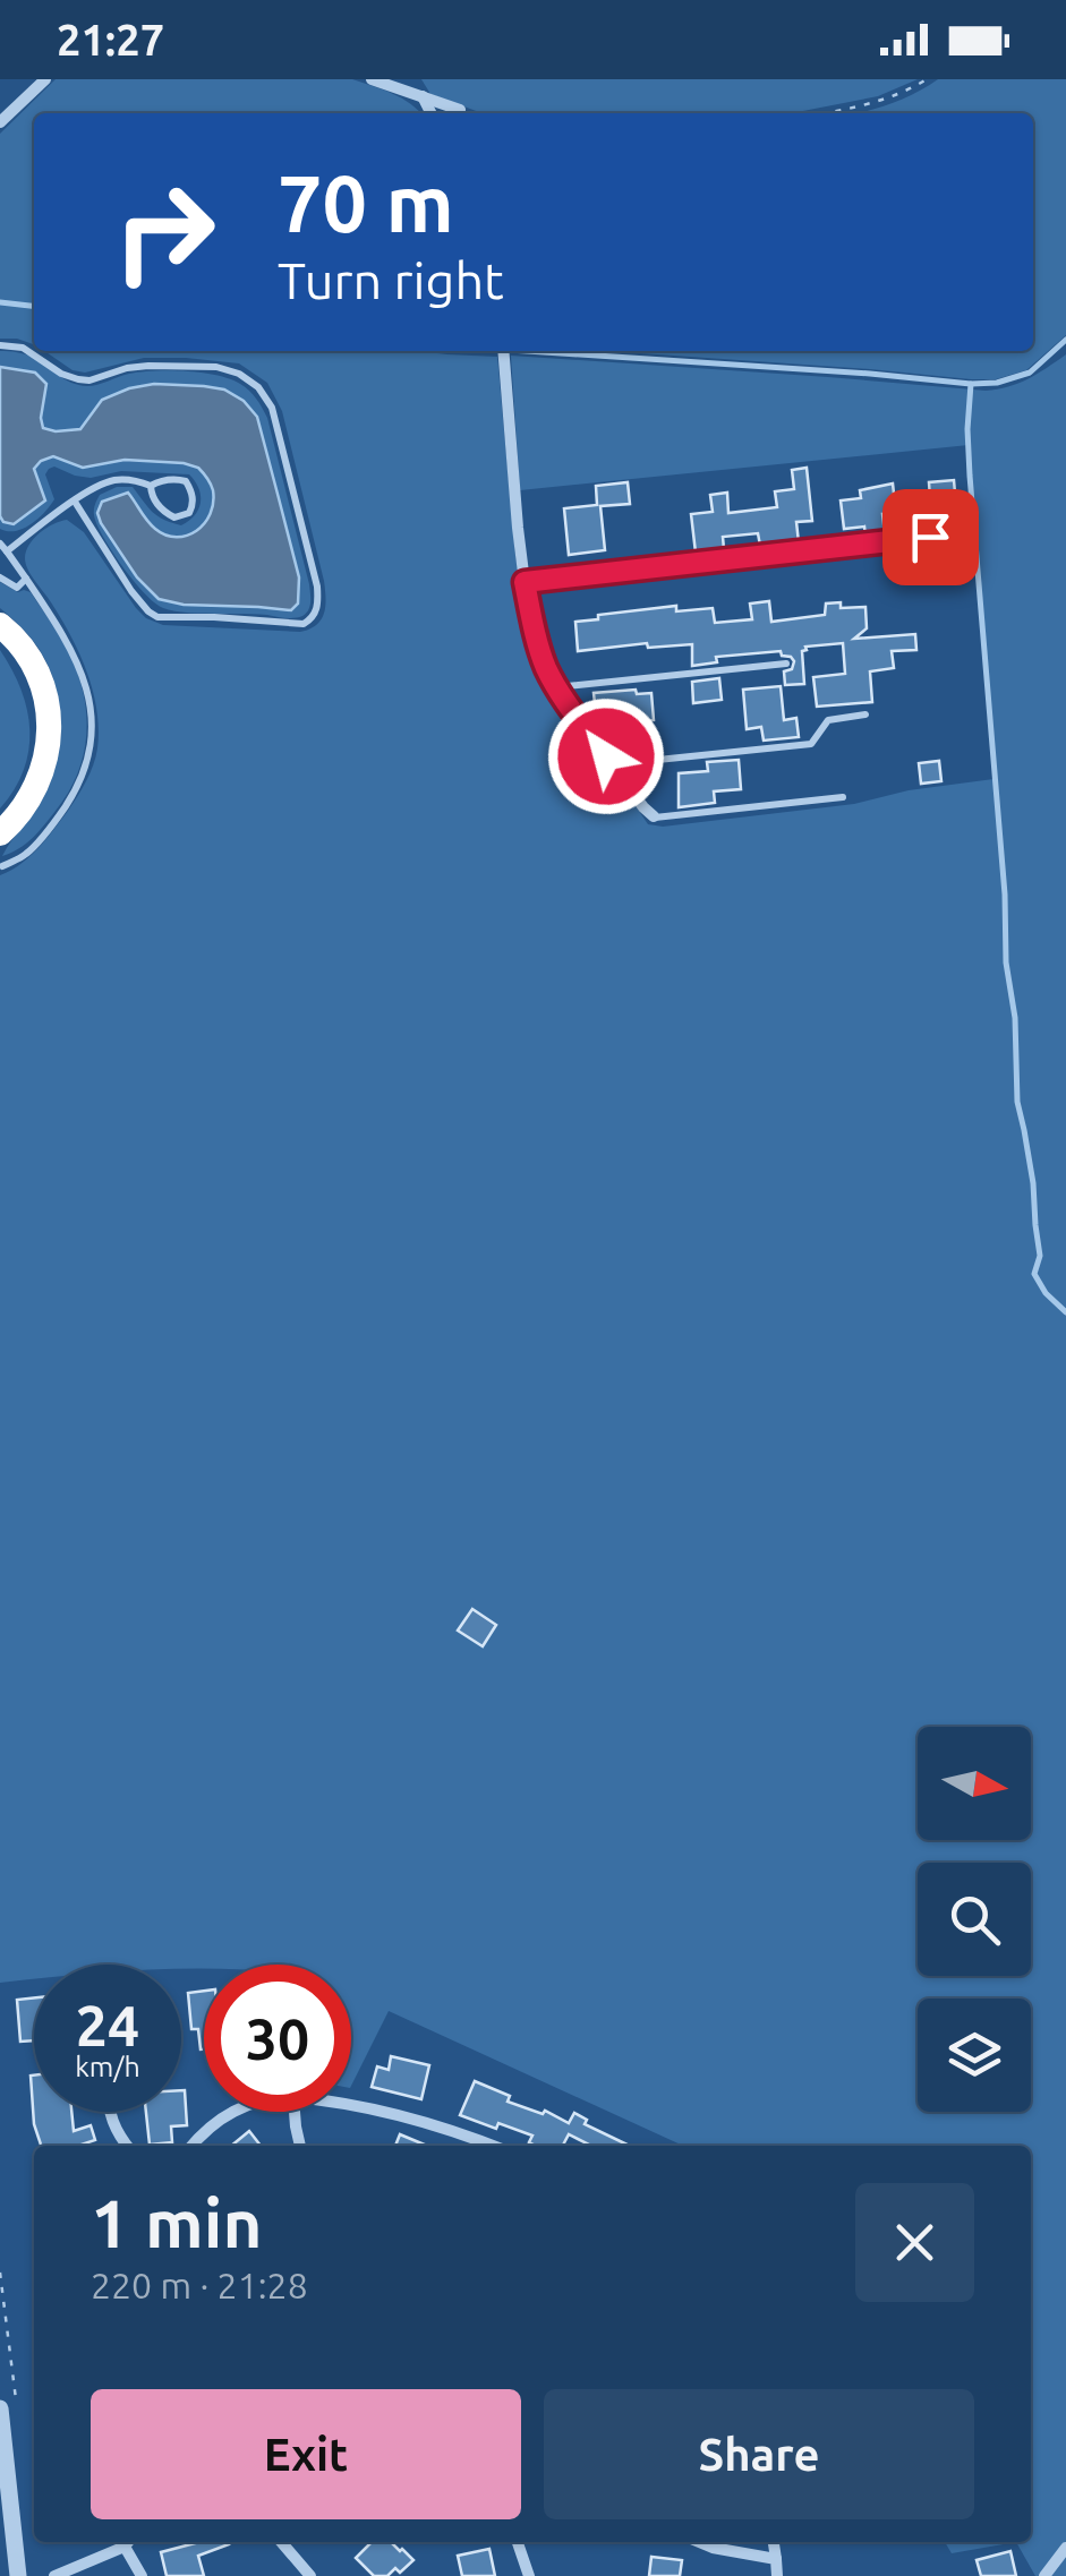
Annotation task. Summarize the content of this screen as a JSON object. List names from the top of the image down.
{
  "north": "right",
  "page": {
    "status": "21:27",
    "turn": ["70 m", "Turn right"],
    "speed": "24 km/h",
    "limit": "30",
    "heading": ["1 min", "220 m · 21:28"],
    "buttons": ["Exit", "Share"]
  }
}
